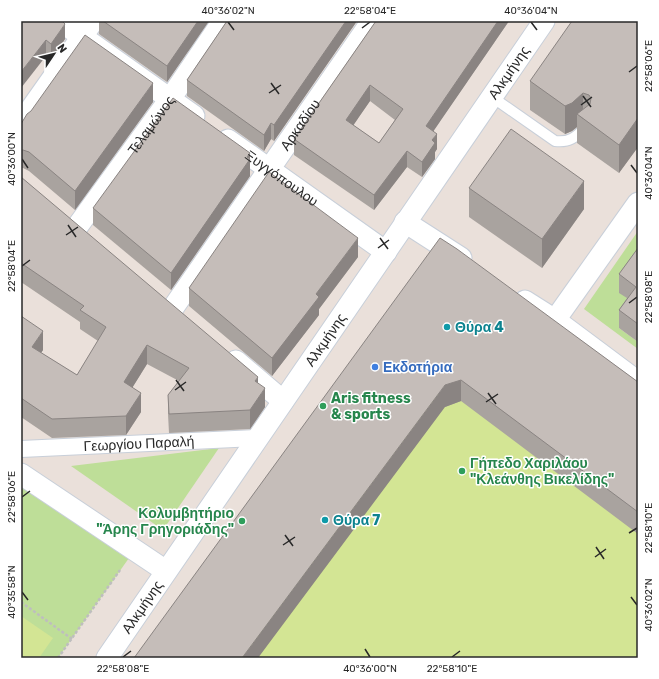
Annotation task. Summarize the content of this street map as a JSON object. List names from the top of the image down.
{
  "streets": {
    "street": [
      "Αλκμήνης",
      "Τελαμώνος",
      "Αρκαδίου",
      "Ξυγγόπουλου",
      "Γεωργίου Παραλή"
    ]
  },
  "crossings": [
    ["Αλκμήνης", "Ξυγγόπουλου"],
    ["Αλκμήνης", "Γεωργίου Παραλή"],
    ["Τελαμώνος", "Ξυγγόπουλου"],
    ["Αρκαδίου", "Ξυγγόπουλου"]
  ],
  "places": [
    "Θύρα 4",
    "Εκδοτήρια",
    "Aris fitness & sports",
    "Γήπεδο Χαριλάου \"Κλεάνθης Βικελίδης\"",
    "Θύρα 7",
    "Κολυμβητήριο \"Άρης Γρηγοριάδης\""
  ],
  "north": "top right",
  "coordinates": [
    "40°36'02\"N",
    "22°58'04\"E",
    "40°36'04\"N",
    "22°58'06\"E",
    "40°36'00\"N",
    "22°58'08\"E",
    "22°58'10\"E",
    "40°35'58\"N"
  ]
}
